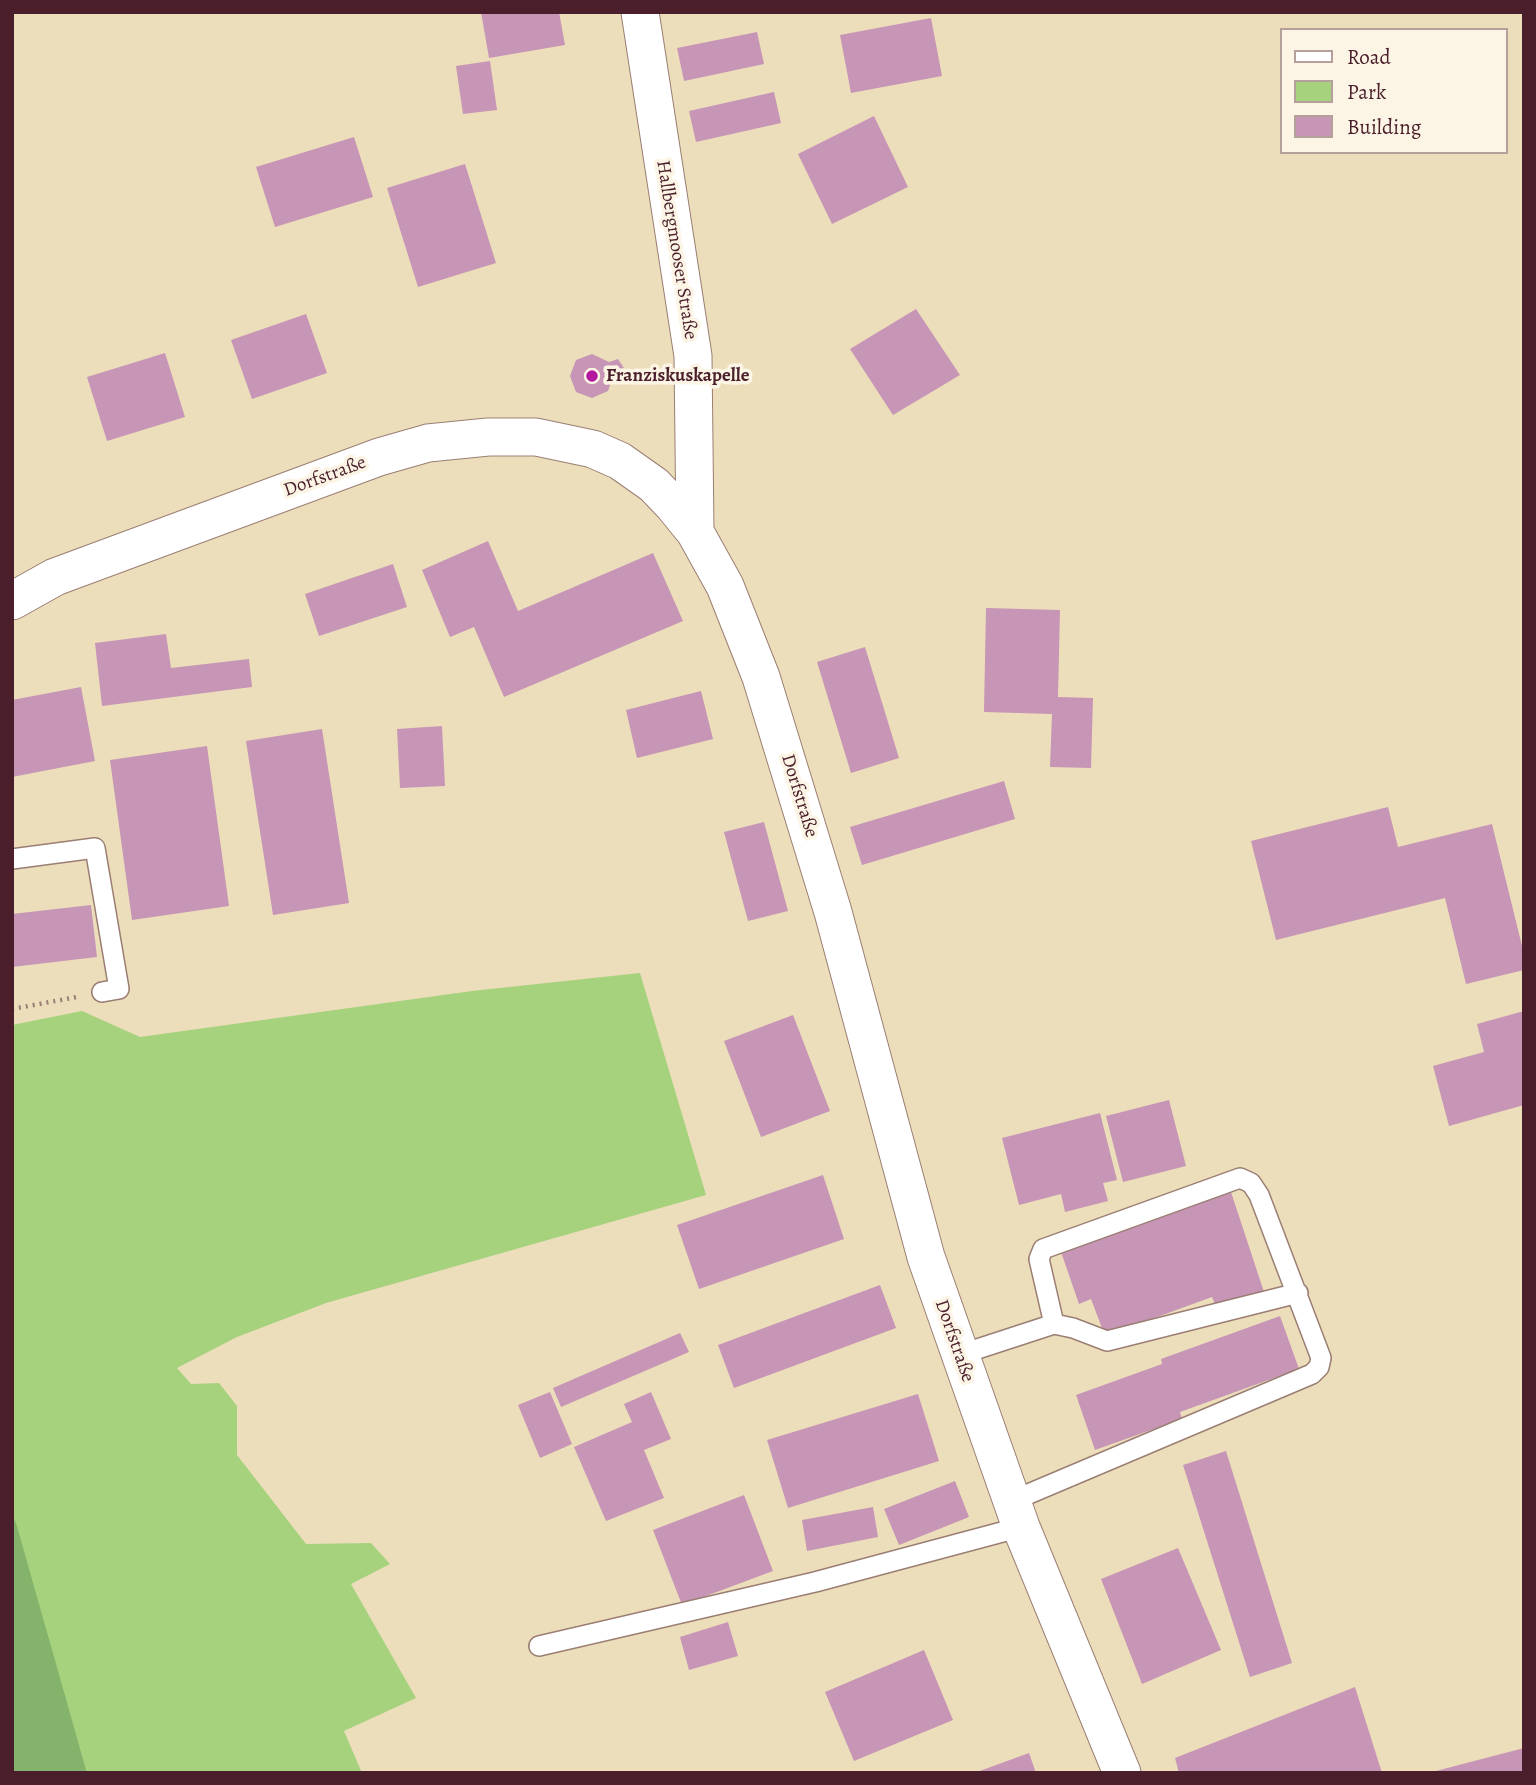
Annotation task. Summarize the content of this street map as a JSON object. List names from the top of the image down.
{
  "streets": {
    "street": ["Hallbergmooser Straße", "Dorfstraße"]
  },
  "crossings": [
    ["Hallbergmooser Straße", "Dorfstraße"]
  ],
  "places": ["Franziskuskapelle"],
  "legend": ["Road", "Park", "Building"]
}
